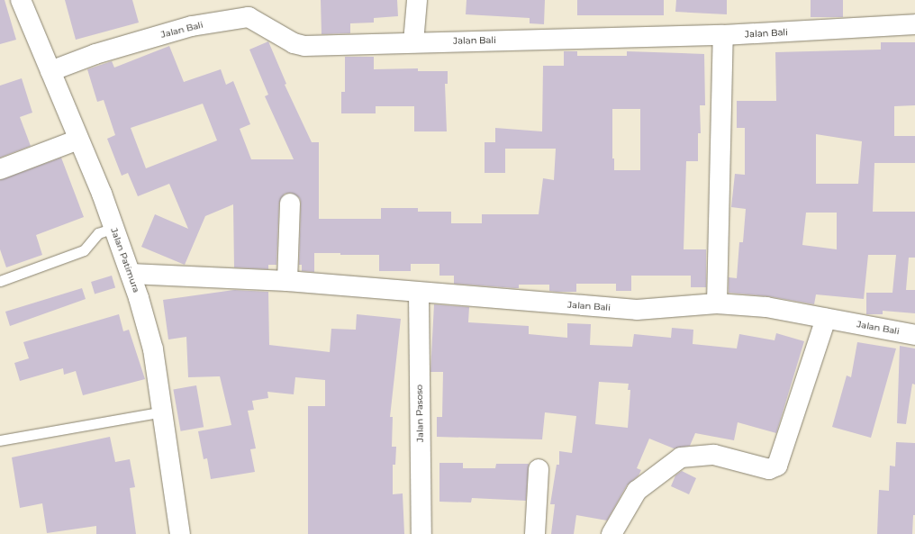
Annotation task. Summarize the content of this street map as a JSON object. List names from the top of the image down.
{
  "streets": {
    "street": ["Jalan Bali", "Jalan Patimura", "Jalan Pasoso"]
  },
  "crossings": [
    ["Jalan Bali", "Jalan Patimura"],
    ["Jalan Bali", "Jalan Pasoso"]
  ]
}
